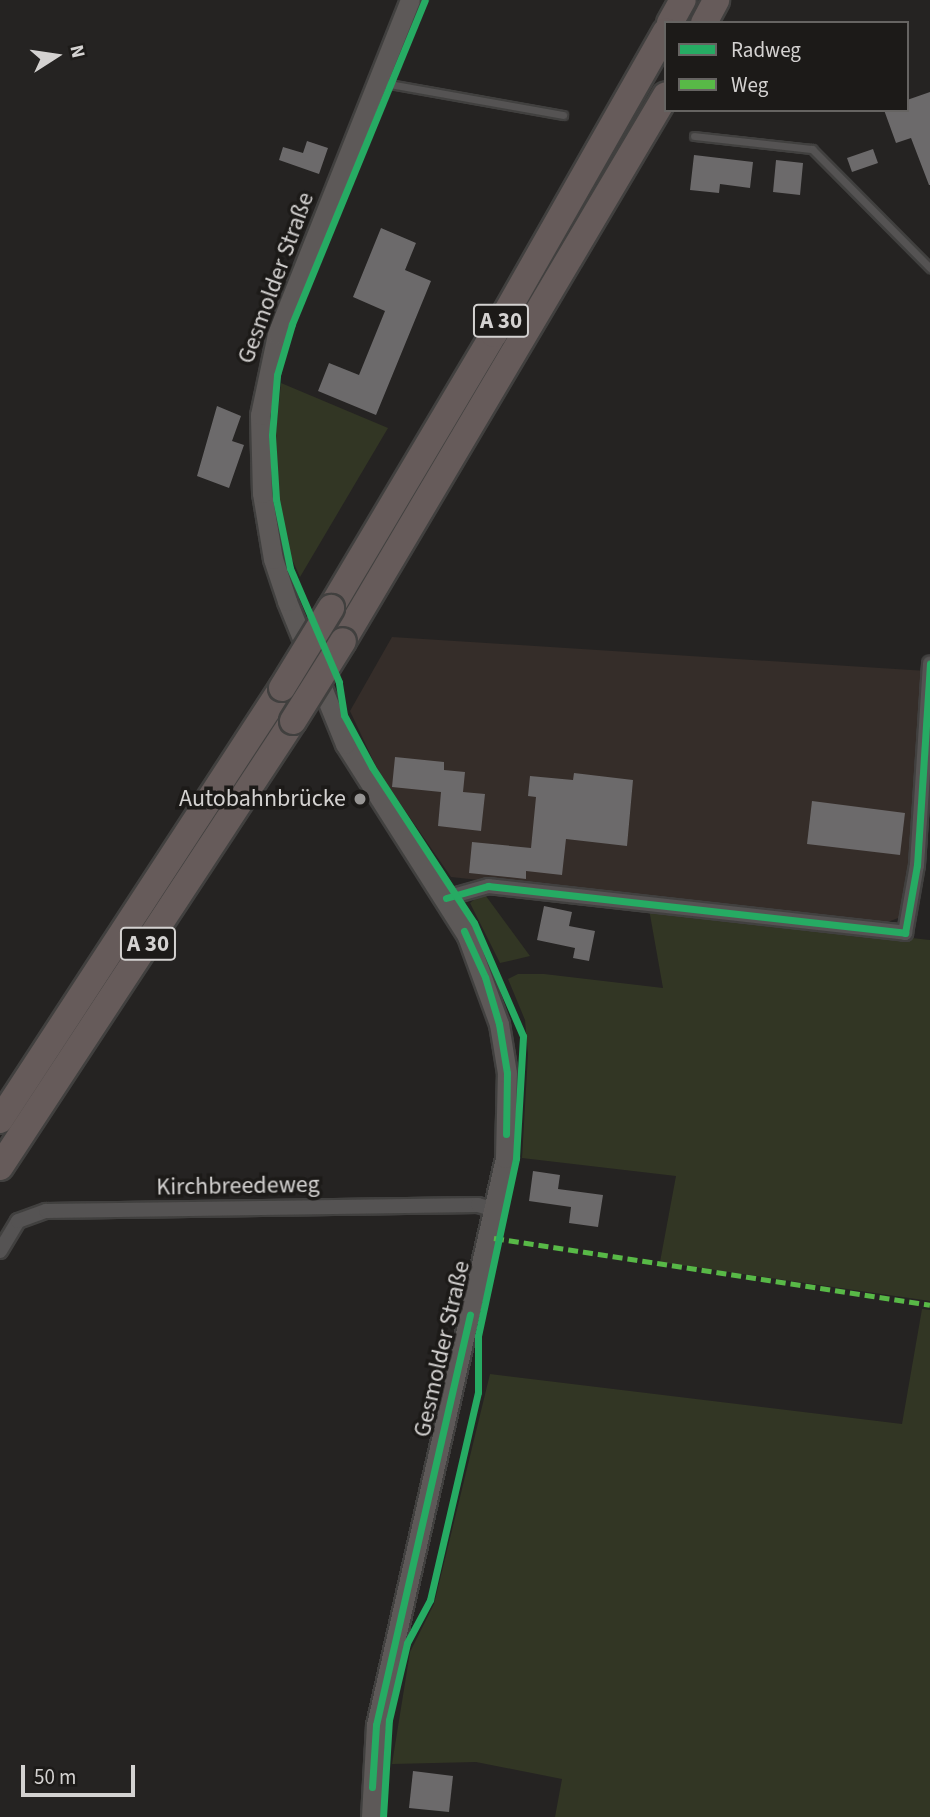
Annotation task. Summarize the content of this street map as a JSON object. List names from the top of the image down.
{
  "streets": {
    "highway": ["A 30"],
    "street": ["Gesmolder Straße", "Kirchbreedeweg"]
  },
  "crossings": [
    ["Gesmolder Straße", "Kirchbreedeweg"]
  ],
  "places": ["Autobahnbrücke"],
  "legend": ["Radweg", "Weg"],
  "scale_bar": "50 m",
  "north": "right"
}
